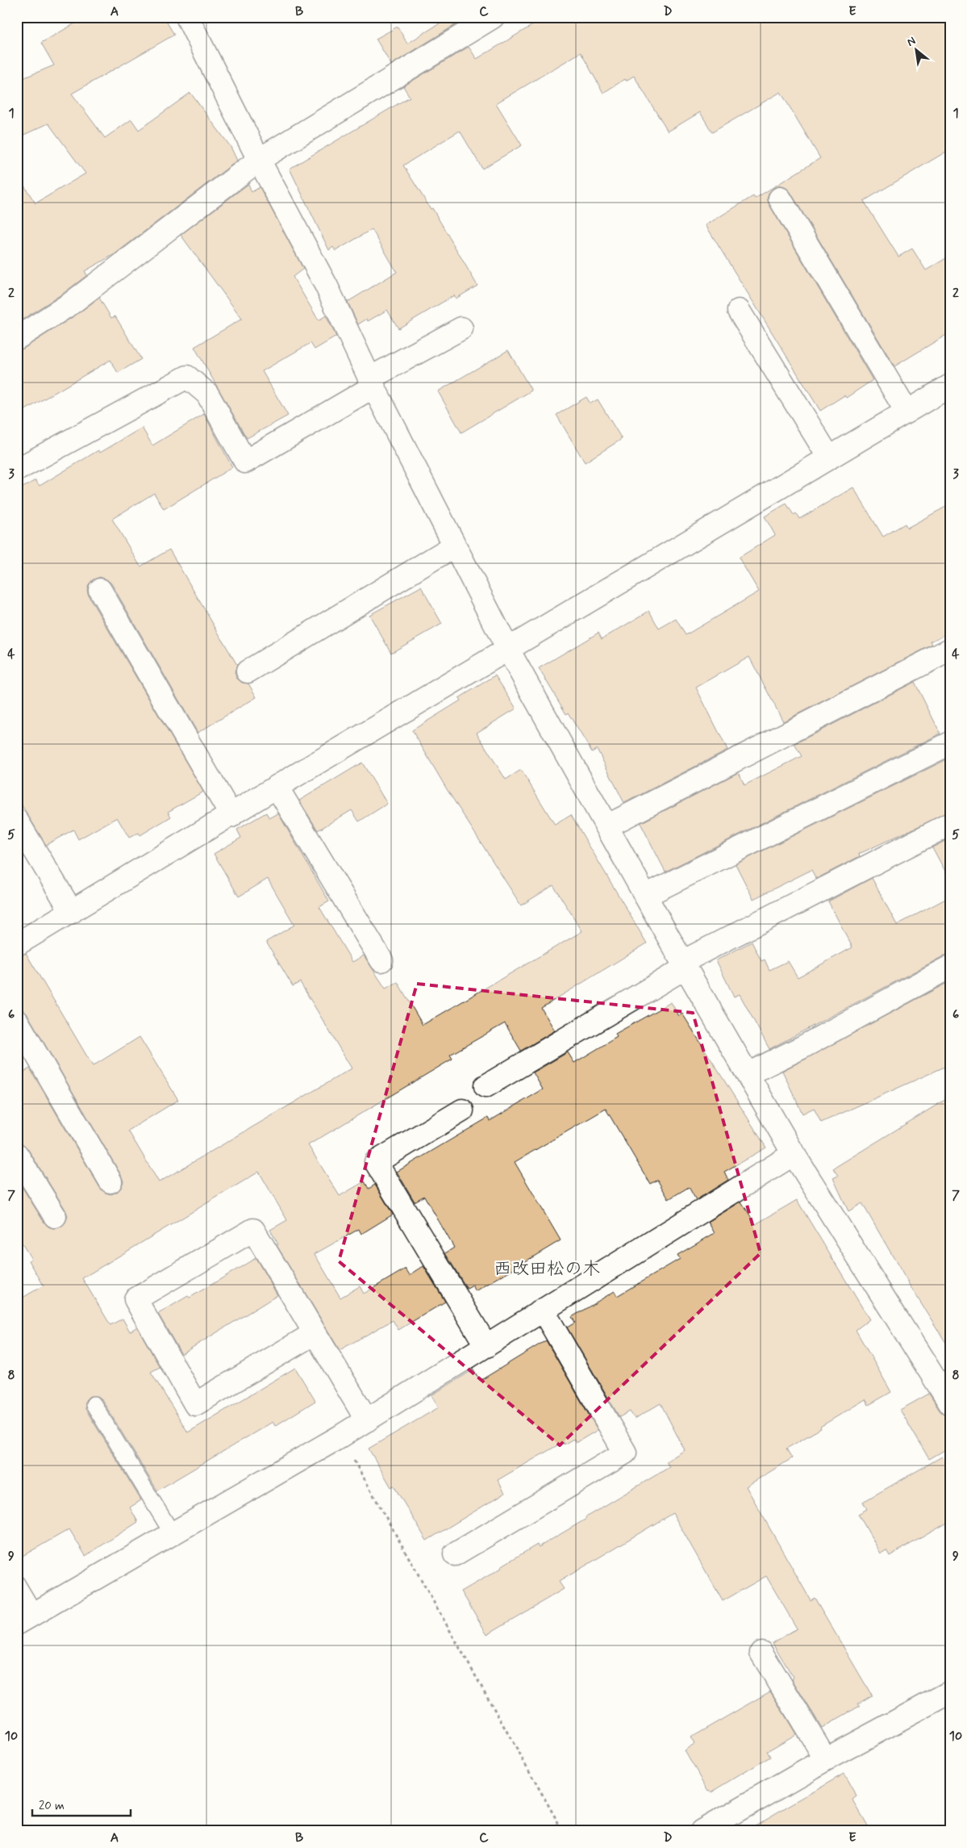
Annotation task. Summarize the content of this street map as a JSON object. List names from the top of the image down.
{
  "districts": ["西改田松の木"],
  "scale_bar": "20 m",
  "north": "top left",
  "grid": {
    "columns": [
      "A",
      "B",
      "C",
      "D",
      "E"
    ],
    "rows": [
      "1",
      "2",
      "3",
      "4",
      "5",
      "6",
      "7",
      "8",
      "9",
      "10"
    ]
  }
}
